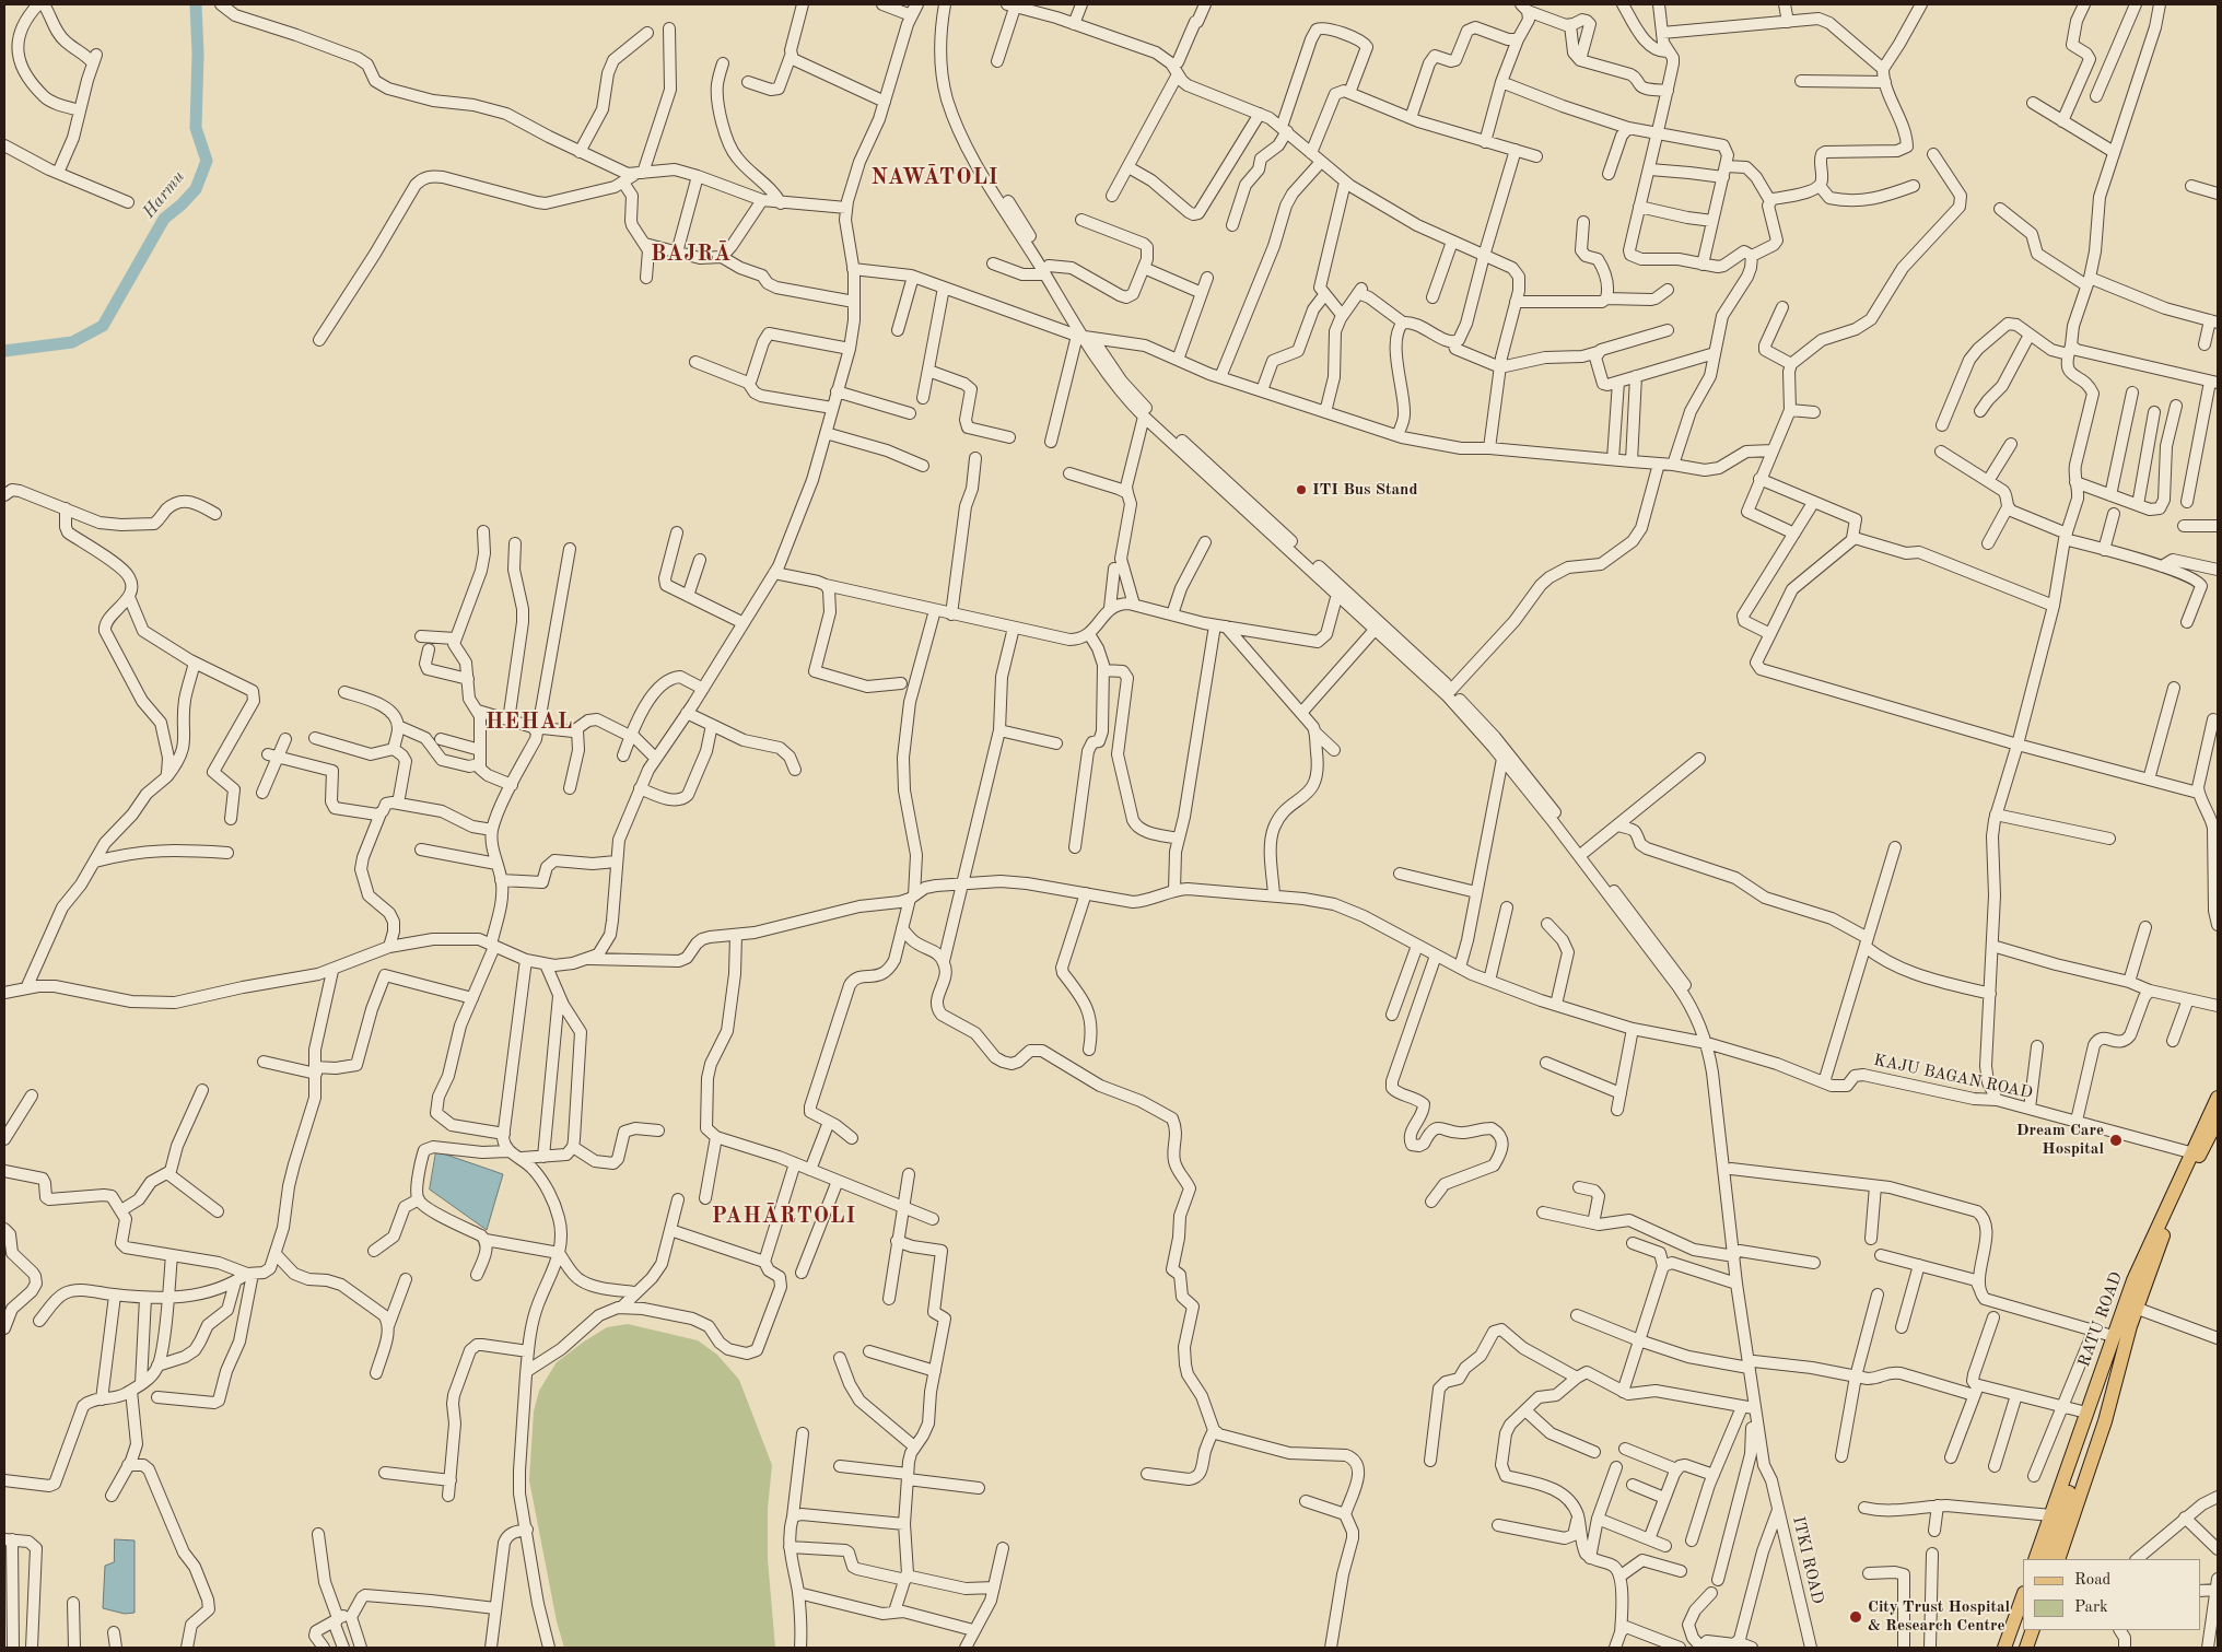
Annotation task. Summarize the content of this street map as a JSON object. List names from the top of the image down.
{
  "streets": {
    "main road": ["RATU ROAD"],
    "street": ["KAJU BAGAN ROAD", "ITKI ROAD"]
  },
  "crossings": [
    ["KAJU BAGAN ROAD", "RATU ROAD"]
  ],
  "districts": [
    "NAWĀTOLI",
    "BAJRĀ",
    "HEHAL",
    "PAHĀRTOLI"
  ],
  "water": ["Harmu"],
  "places": ["ITI Bus Stand", "Dream Care Hospital", "City Trust Hospital & Research Centre"],
  "legend": ["Road", "Park"]
}
